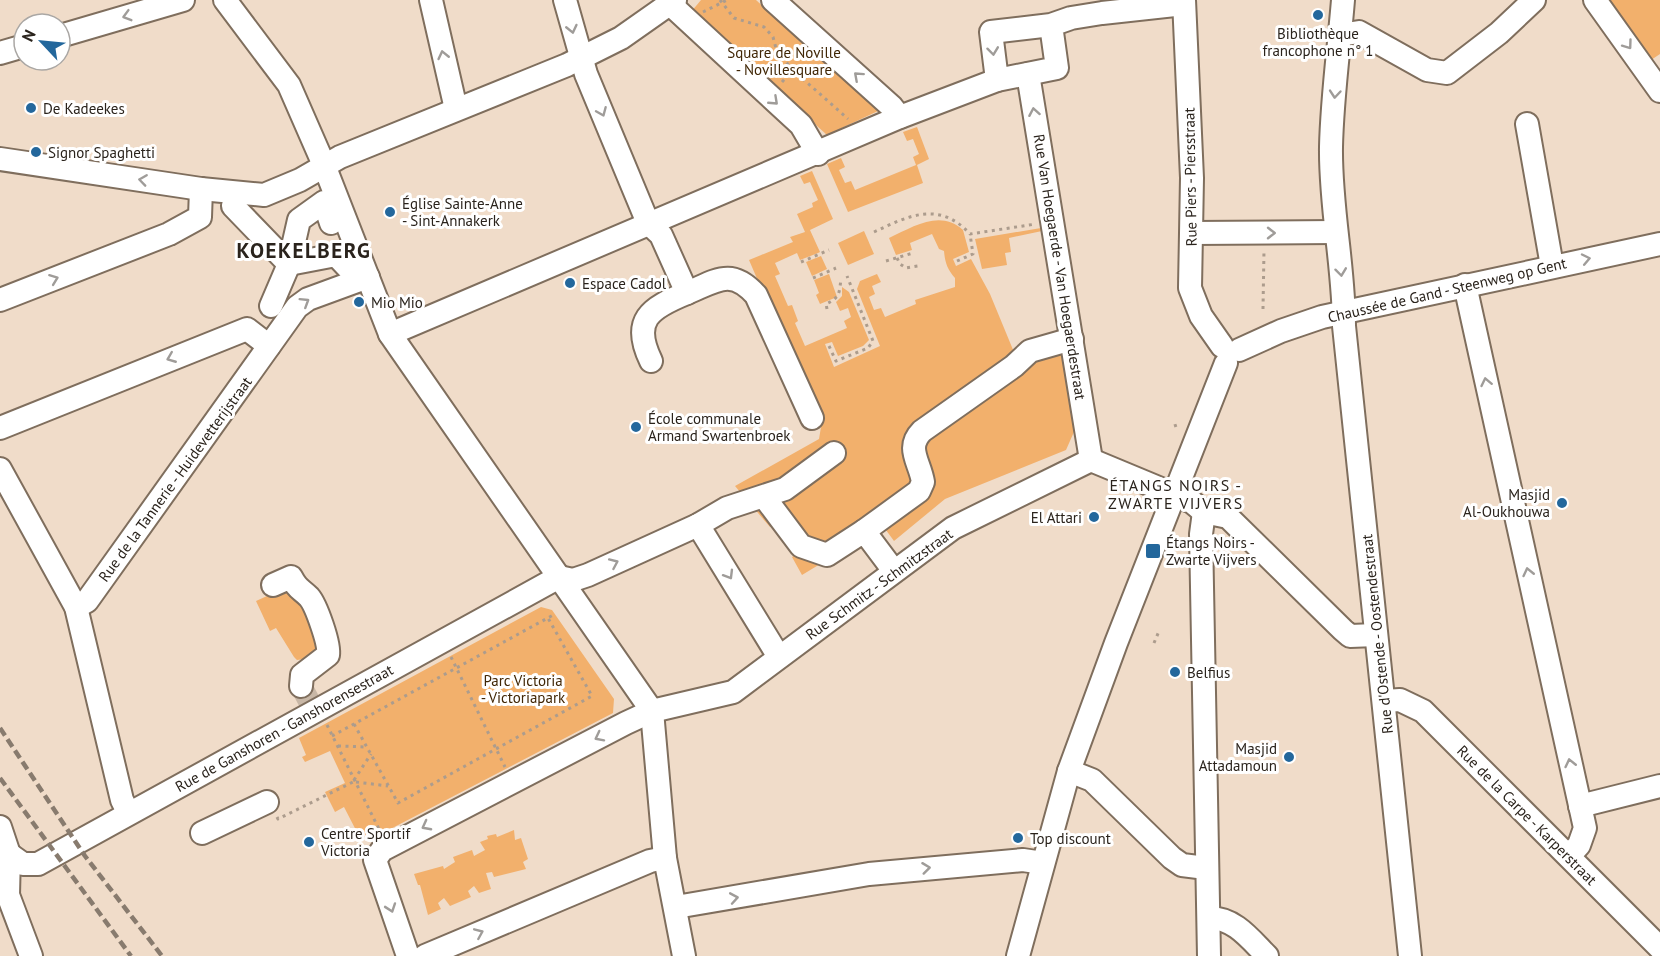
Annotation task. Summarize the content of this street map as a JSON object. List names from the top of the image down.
{
  "streets": {
    "street": [
      "Rue Piers - Piersstraat",
      "Rue Van Hoegaerde - Van Hoegaerdestraat",
      "Chaussée de Gand - Steenweg op Gent",
      "Rue de la Tannerie - Huidevetterijstraat",
      "Rue Schmitz - Schmitzstraat",
      "Rue d'Ostende - Oostendestraat",
      "Rue de Ganshoren - Ganshorensestraat",
      "Rue de la Carpe - Karperstraat"
    ]
  },
  "crossings": [
    ["Rue Piers - Piersstraat", "Chaussée de Gand - Steenweg op Gent"],
    ["Rue Van Hoegaerde - Van Hoegaerdestraat", "Rue Schmitz - Schmitzstraat"],
    ["Chaussée de Gand - Steenweg op Gent", "Rue d'Ostende - Oostendestraat"],
    ["Rue d'Ostende - Oostendestraat", "Rue de la Carpe - Karperstraat"]
  ],
  "one_way": ["Rue Van Hoegaerde - Van Hoegaerdestraat"],
  "districts": ["KOEKELBERG", "ÉTANGS NOIRS - ZWARTE VIJVERS"],
  "parks": ["Square de Noville - Novillesquare", "Parc Victoria - Victoriapark"],
  "places": {
    "other": [
      "Bibliothèque francophone n° 1",
      "De Kadeekes",
      "Signor Spaghetti",
      "Église Sainte-Anne - Sint-Annakerk",
      "Espace Cadol",
      "Mio Mio",
      "École communale Armand Swartenbroek",
      "Masjid Al-Oukhouwa",
      "El Attari",
      "Belfius",
      "Masjid Attadamoun",
      "Top discount",
      "Centre Sportif Victoria"
    ],
    "transit": ["Étangs Noirs - Zwarte Vijvers"]
  },
  "north": "top left"
}
